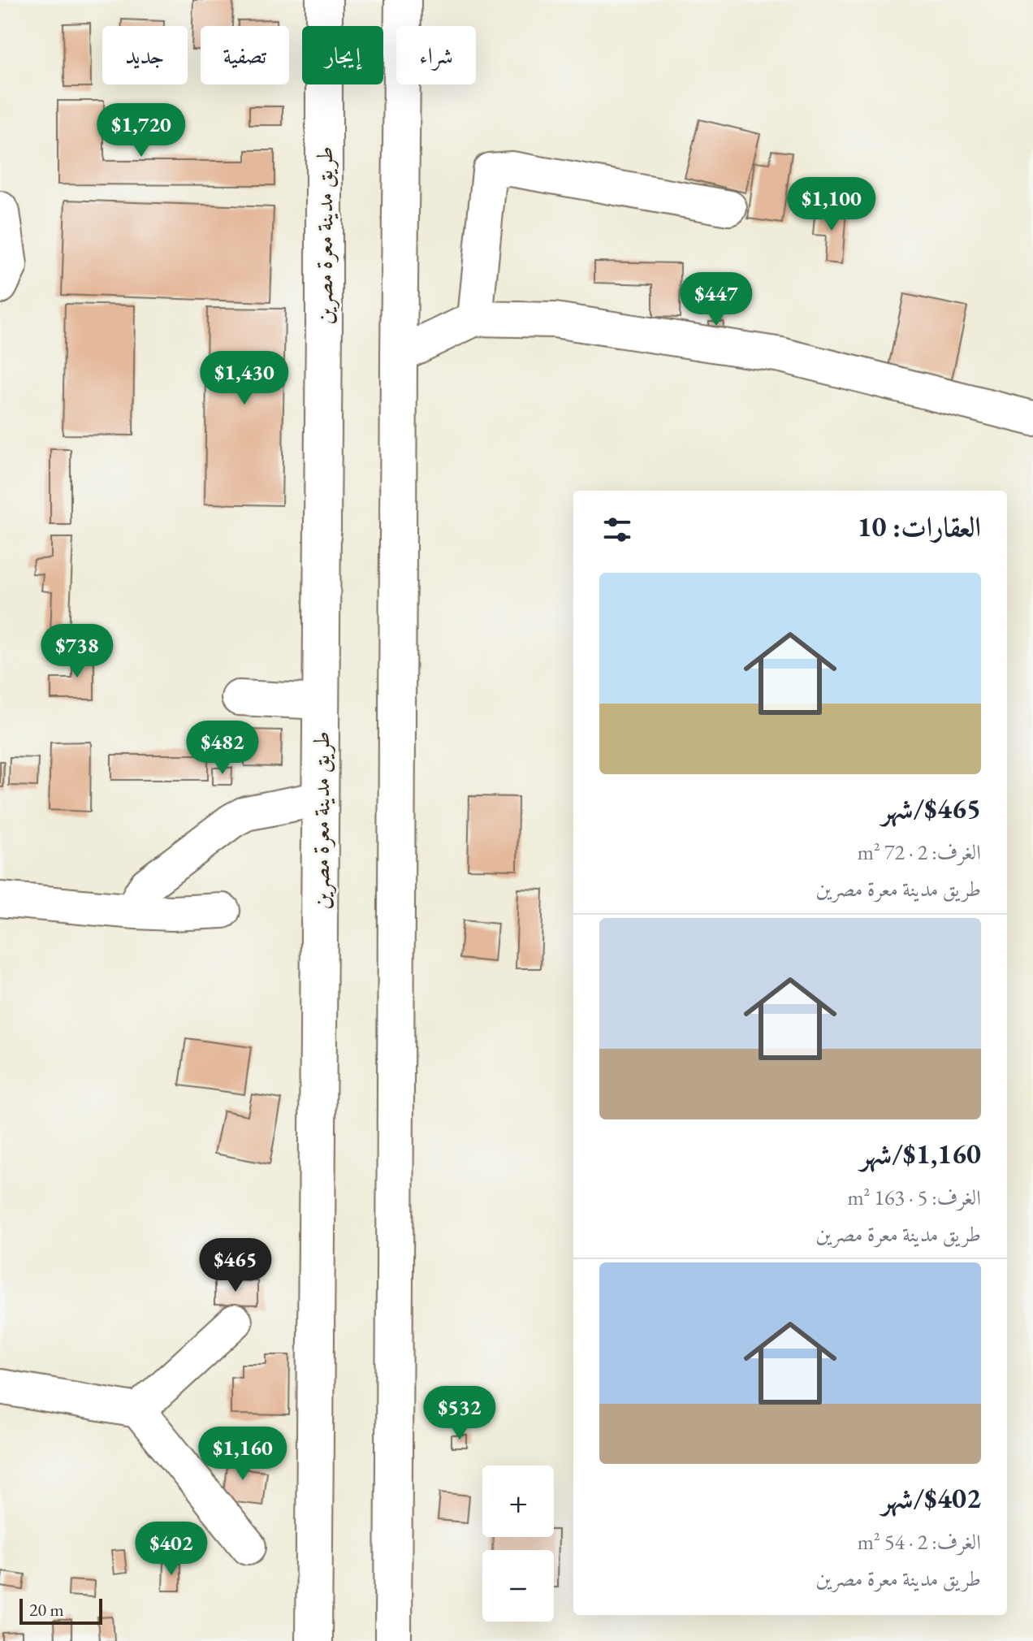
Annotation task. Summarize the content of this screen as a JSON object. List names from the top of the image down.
{
  "streets": {
    "main road": ["طريق مدينة معرة مصرين"]
  },
  "scale_bar": "20 m",
  "page": {
    "chip": [
      "شراء",
      "إيجار",
      "تصفية",
      "جديد"
    ],
    "price": [
      "$1,720",
      "$1,100",
      "$447",
      "$1,430",
      "$738",
      "$482",
      "$465",
      "$532",
      "$1,160",
      "$402"
    ],
    "heading": "العقارات: 10",
    "list": [
      {
        "name": "$465/شهر",
        "note": "الغرف: 2 · 72 m² · طريق مدينة معرة مصرين"
      },
      {
        "name": "$1,160/شهر",
        "note": "الغرف: 5 · 163 m² · طريق مدينة معرة مصرين"
      },
      {
        "name": "$402/شهر",
        "note": "الغرف: 2 · 54 m² · طريق مدينة معرة مصرين"
      }
    ],
    "map_buttons": ["+", "−"],
    "scale": "20 m"
  }
}
